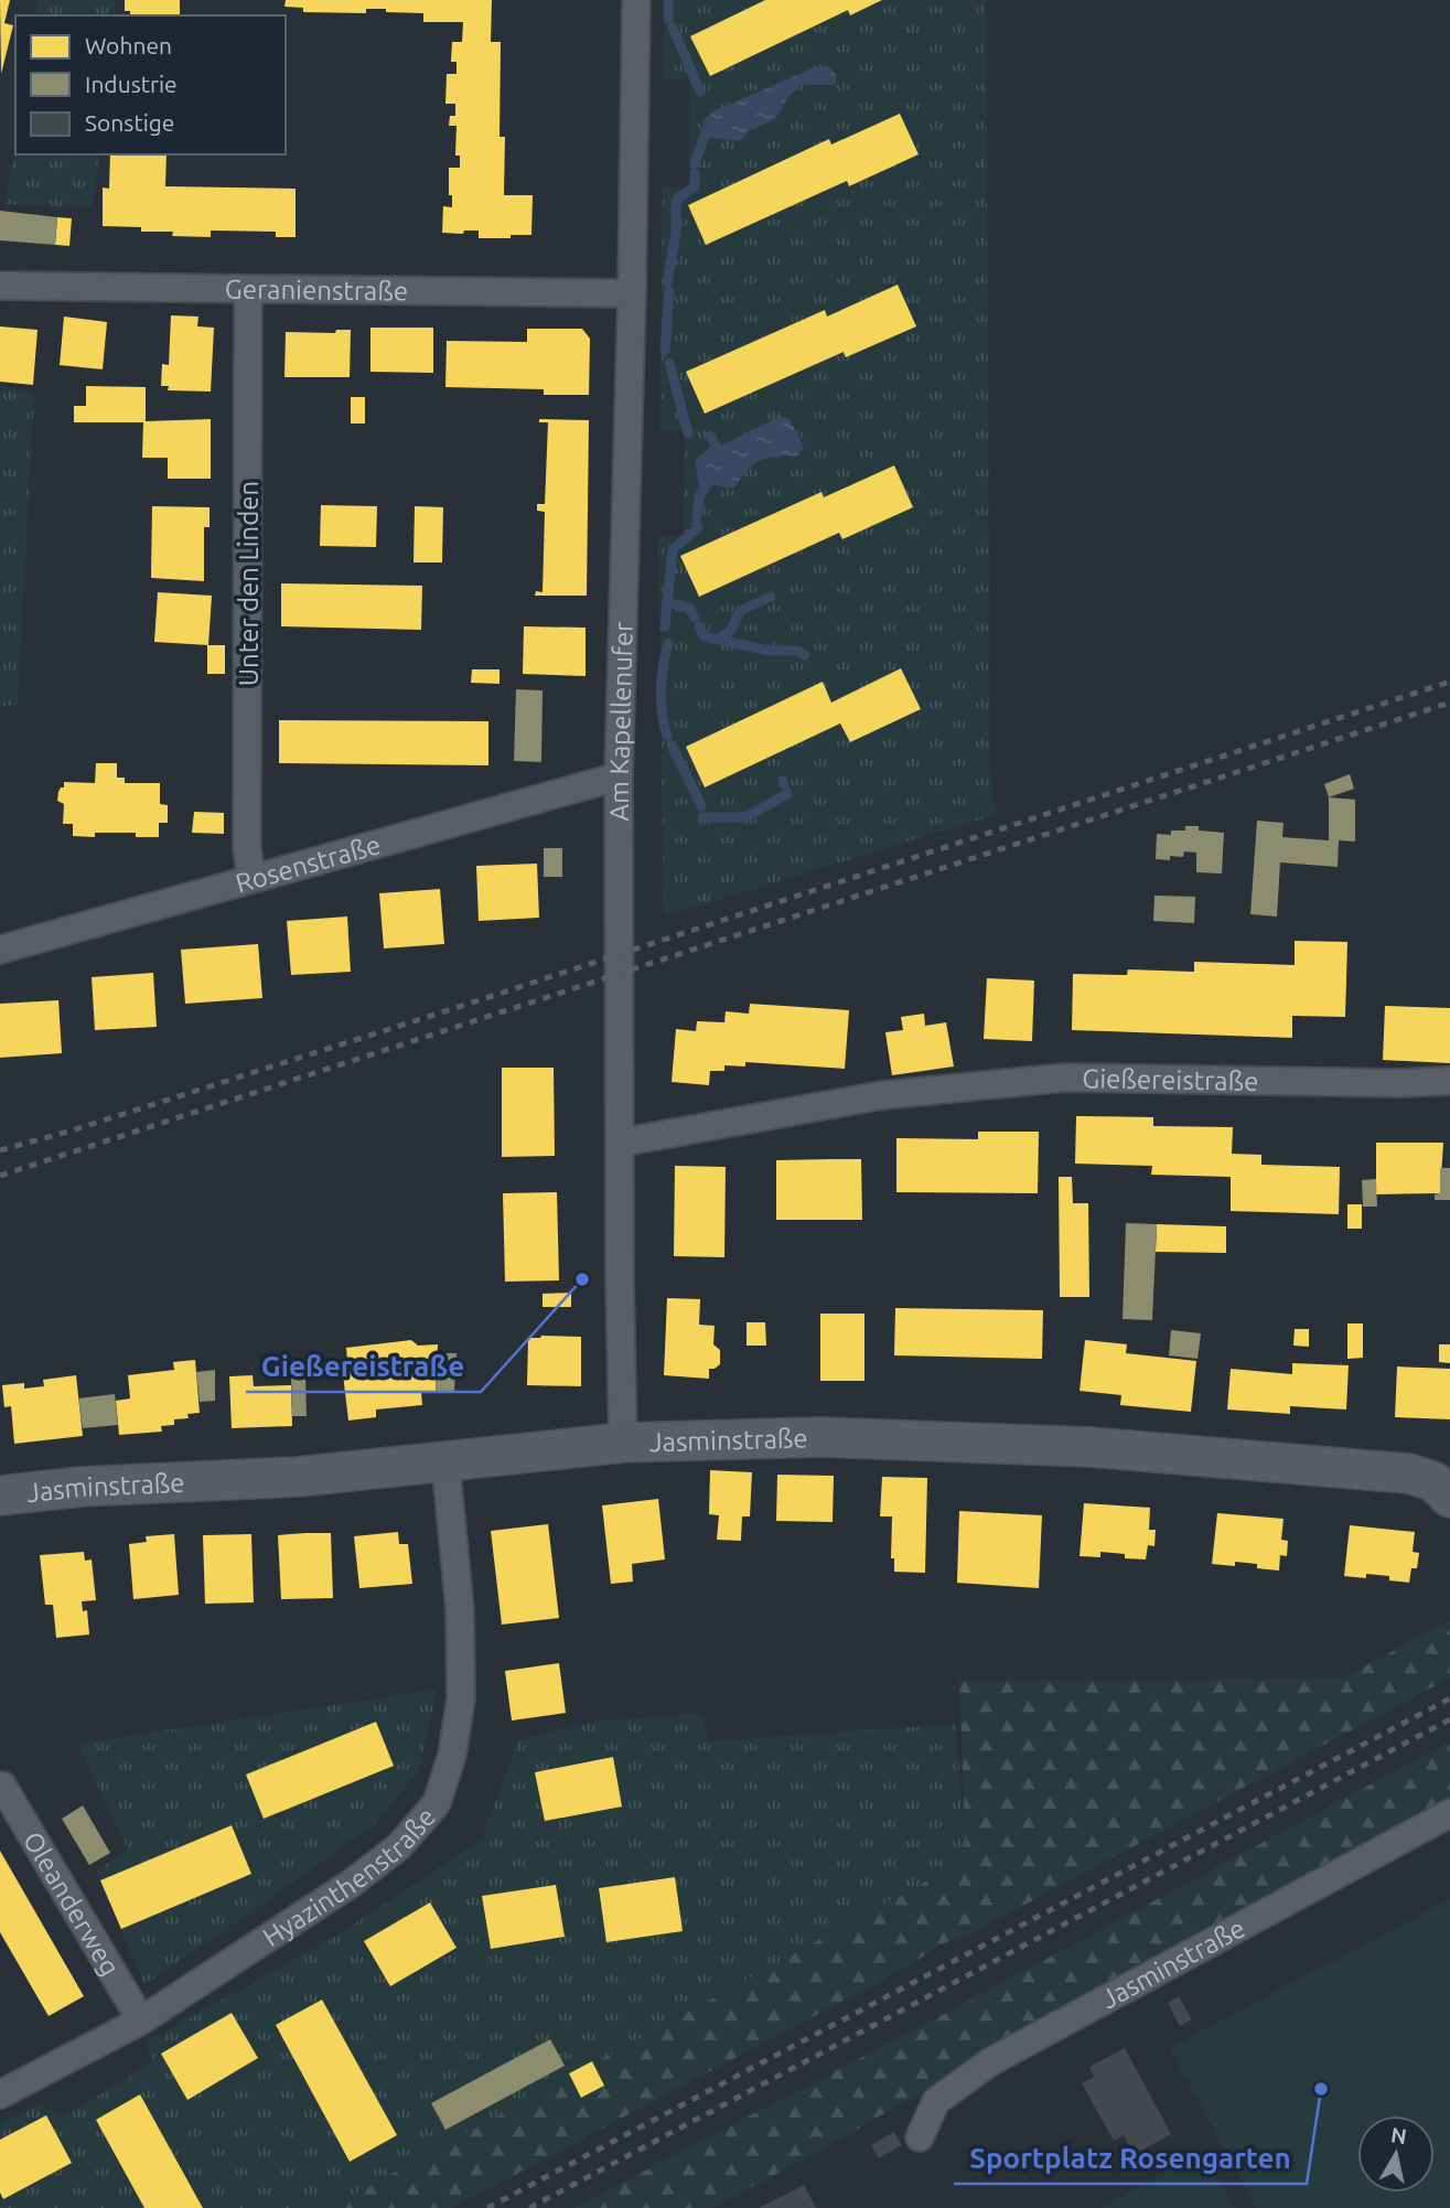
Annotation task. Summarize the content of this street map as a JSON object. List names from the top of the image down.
{
  "streets": {
    "street": [
      "Geranienstraße",
      "Unter den Linden",
      "Am Kapellenufer",
      "Rosenstraße",
      "Gießereistraße",
      "Jasminstraße",
      "Hyazinthenstraße",
      "Oleanderweg"
    ]
  },
  "crossings": [
    ["Geranienstraße", "Unter den Linden"],
    ["Geranienstraße", "Am Kapellenufer"],
    ["Unter den Linden", "Rosenstraße"],
    ["Am Kapellenufer", "Rosenstraße"],
    ["Am Kapellenufer", "Gießereistraße"],
    ["Am Kapellenufer", "Jasminstraße"],
    ["Jasminstraße", "Hyazinthenstraße"],
    ["Hyazinthenstraße", "Oleanderweg"]
  ],
  "places": ["Gießereistraße", "Sportplatz Rosengarten"],
  "legend": ["Wohnen", "Industrie", "Sonstige"],
  "north": "top"
}
